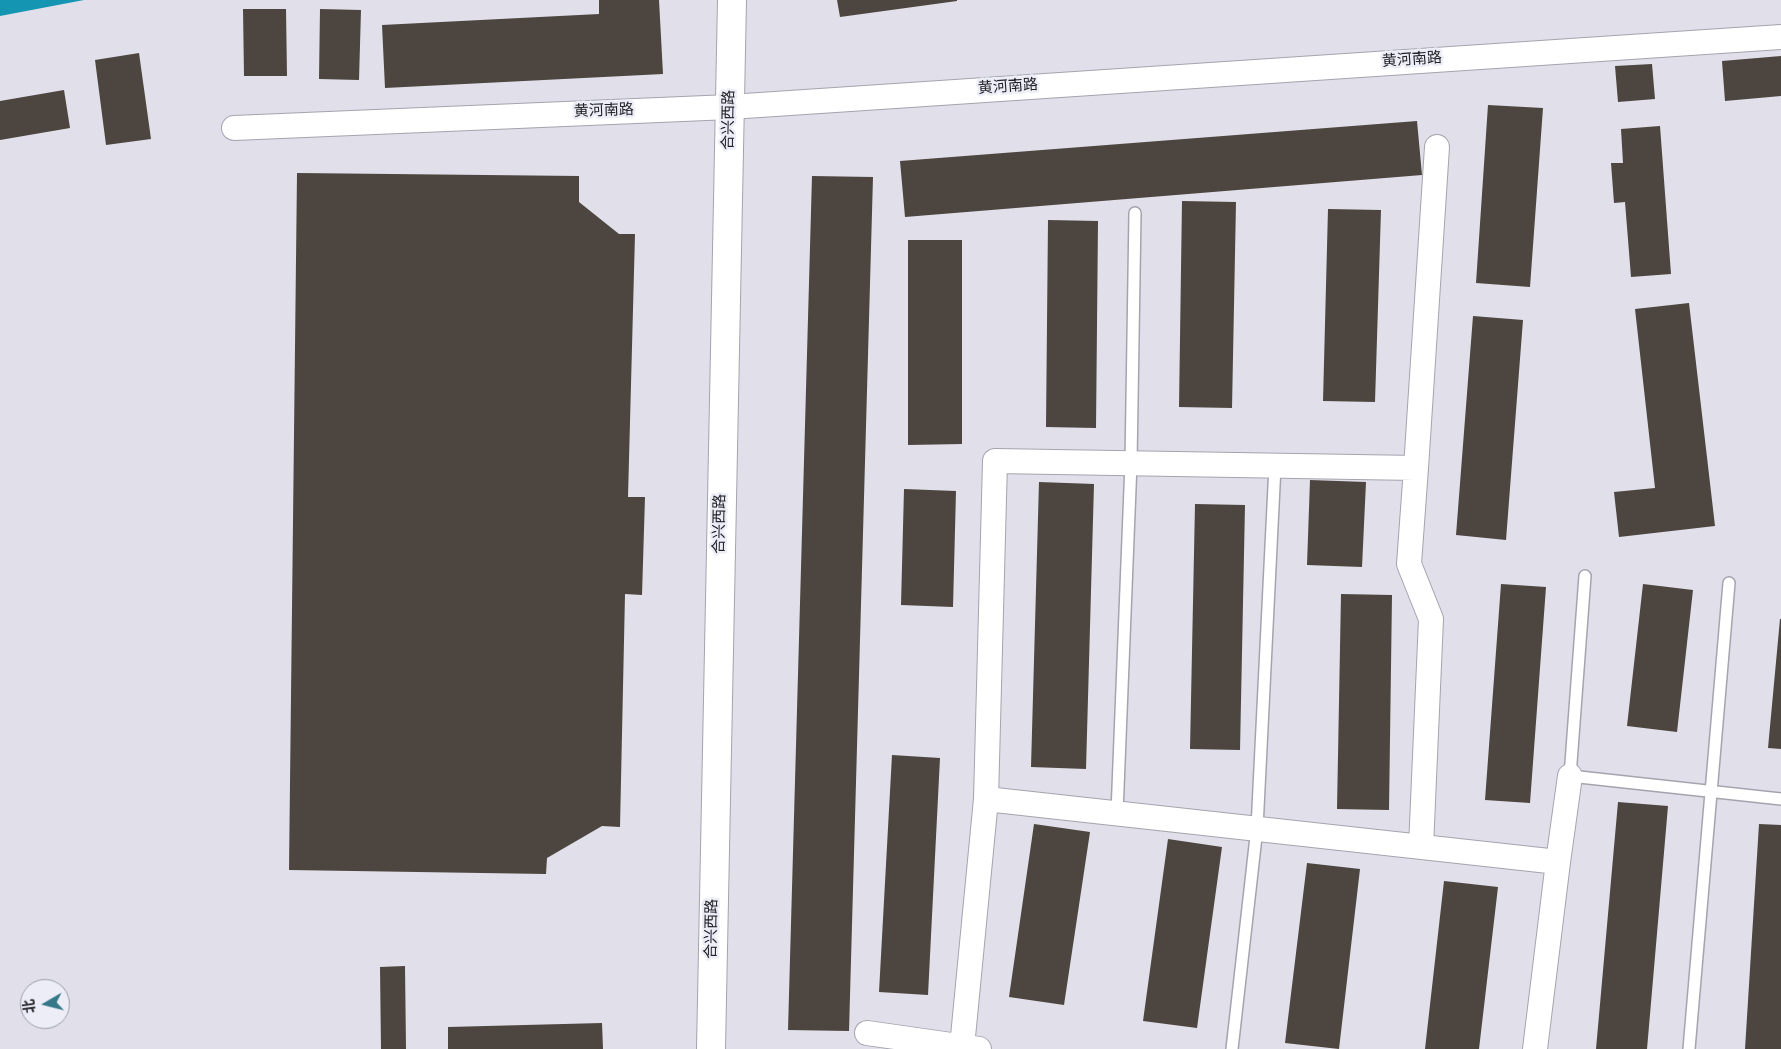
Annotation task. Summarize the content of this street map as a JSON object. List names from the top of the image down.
{
  "streets": {
    "street": ["黄河南路", "合兴西路"]
  },
  "crossings": [
    ["黄河南路", "合兴西路"]
  ],
  "north": "left"
}
